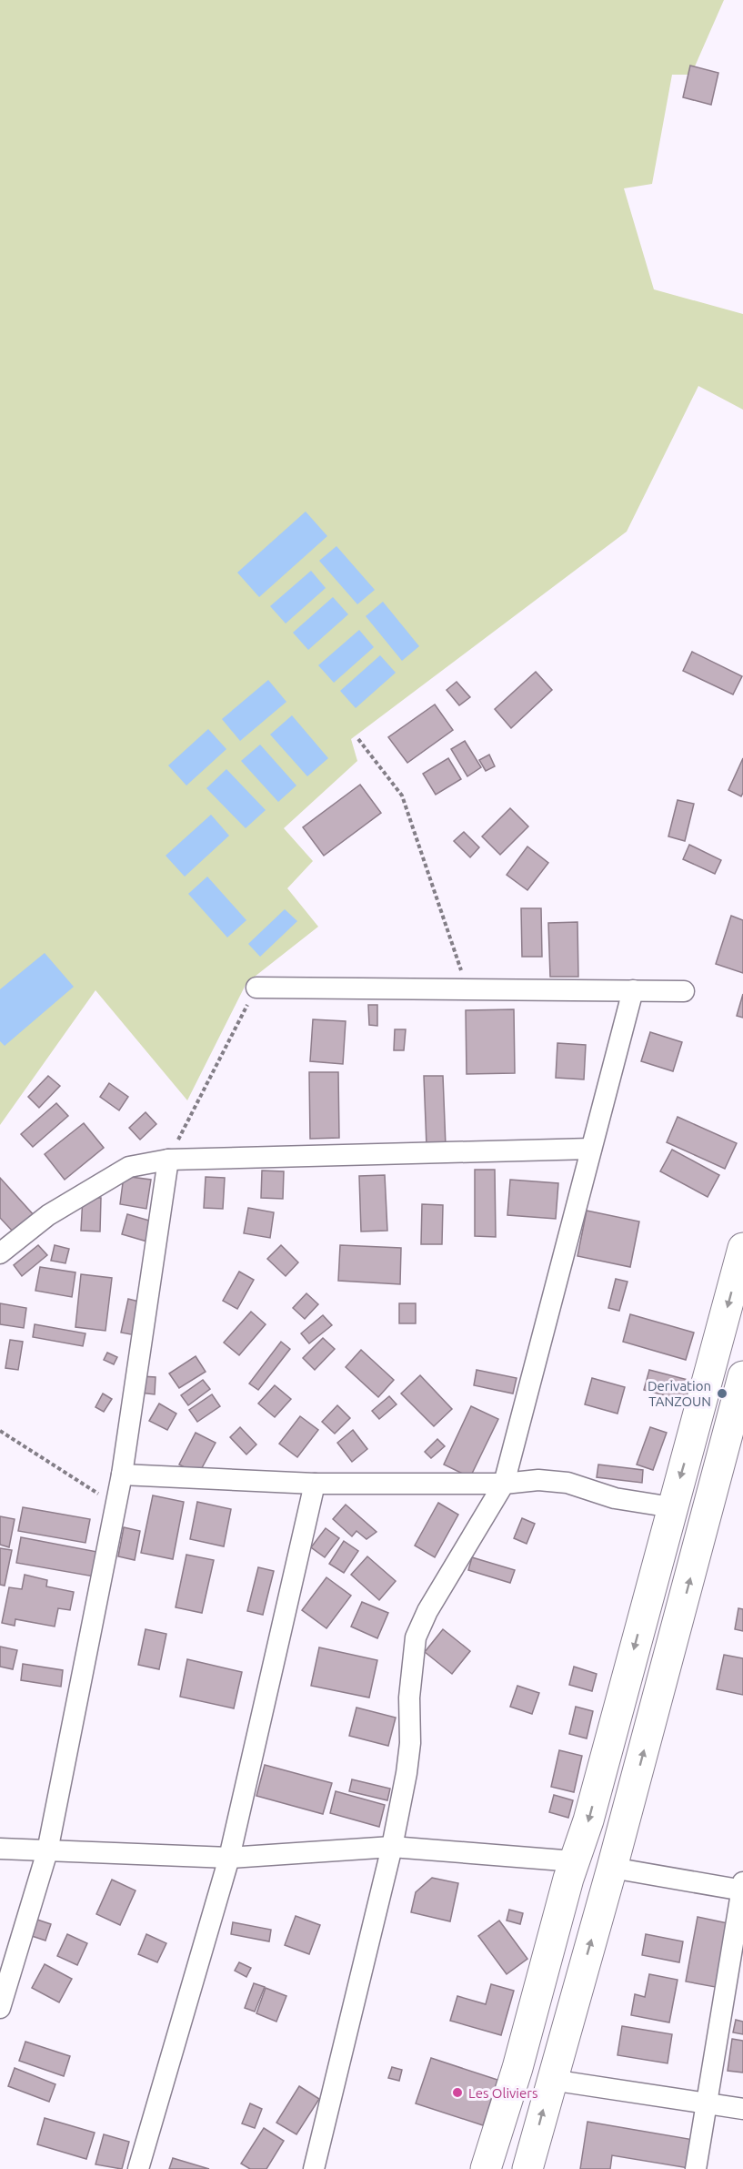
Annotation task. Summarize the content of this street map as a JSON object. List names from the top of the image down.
{
  "places": ["Derivation TANZOUN", "Les Oliviers"]
}
